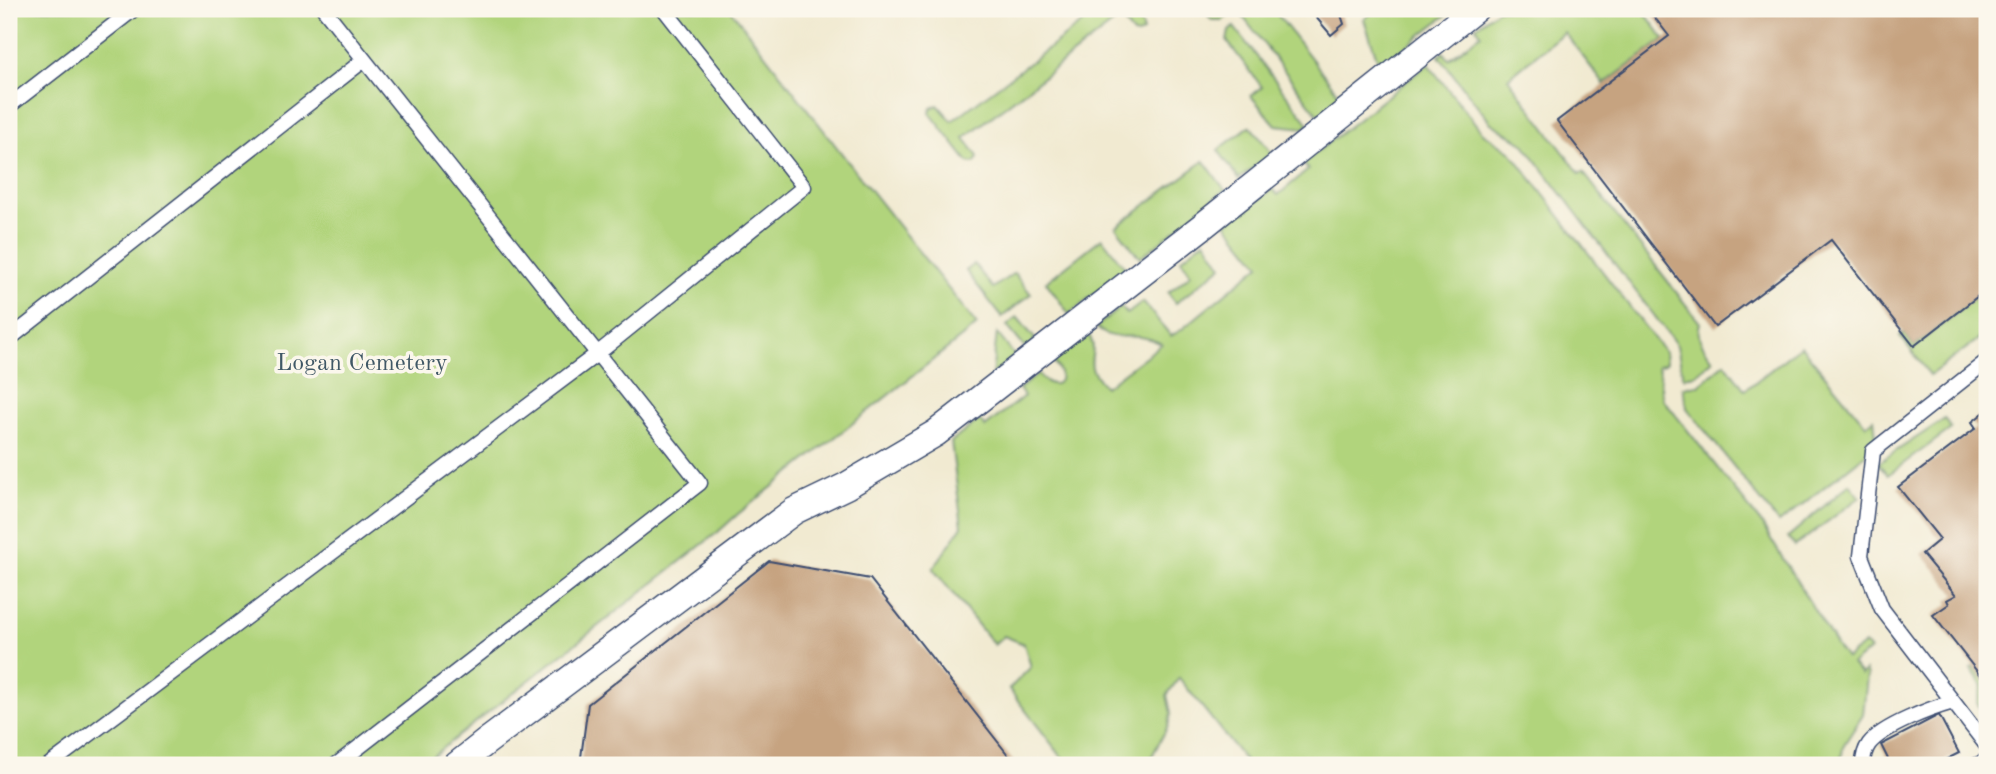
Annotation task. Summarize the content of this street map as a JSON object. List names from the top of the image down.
{
  "parks": ["Logan Cemetery"]
}
